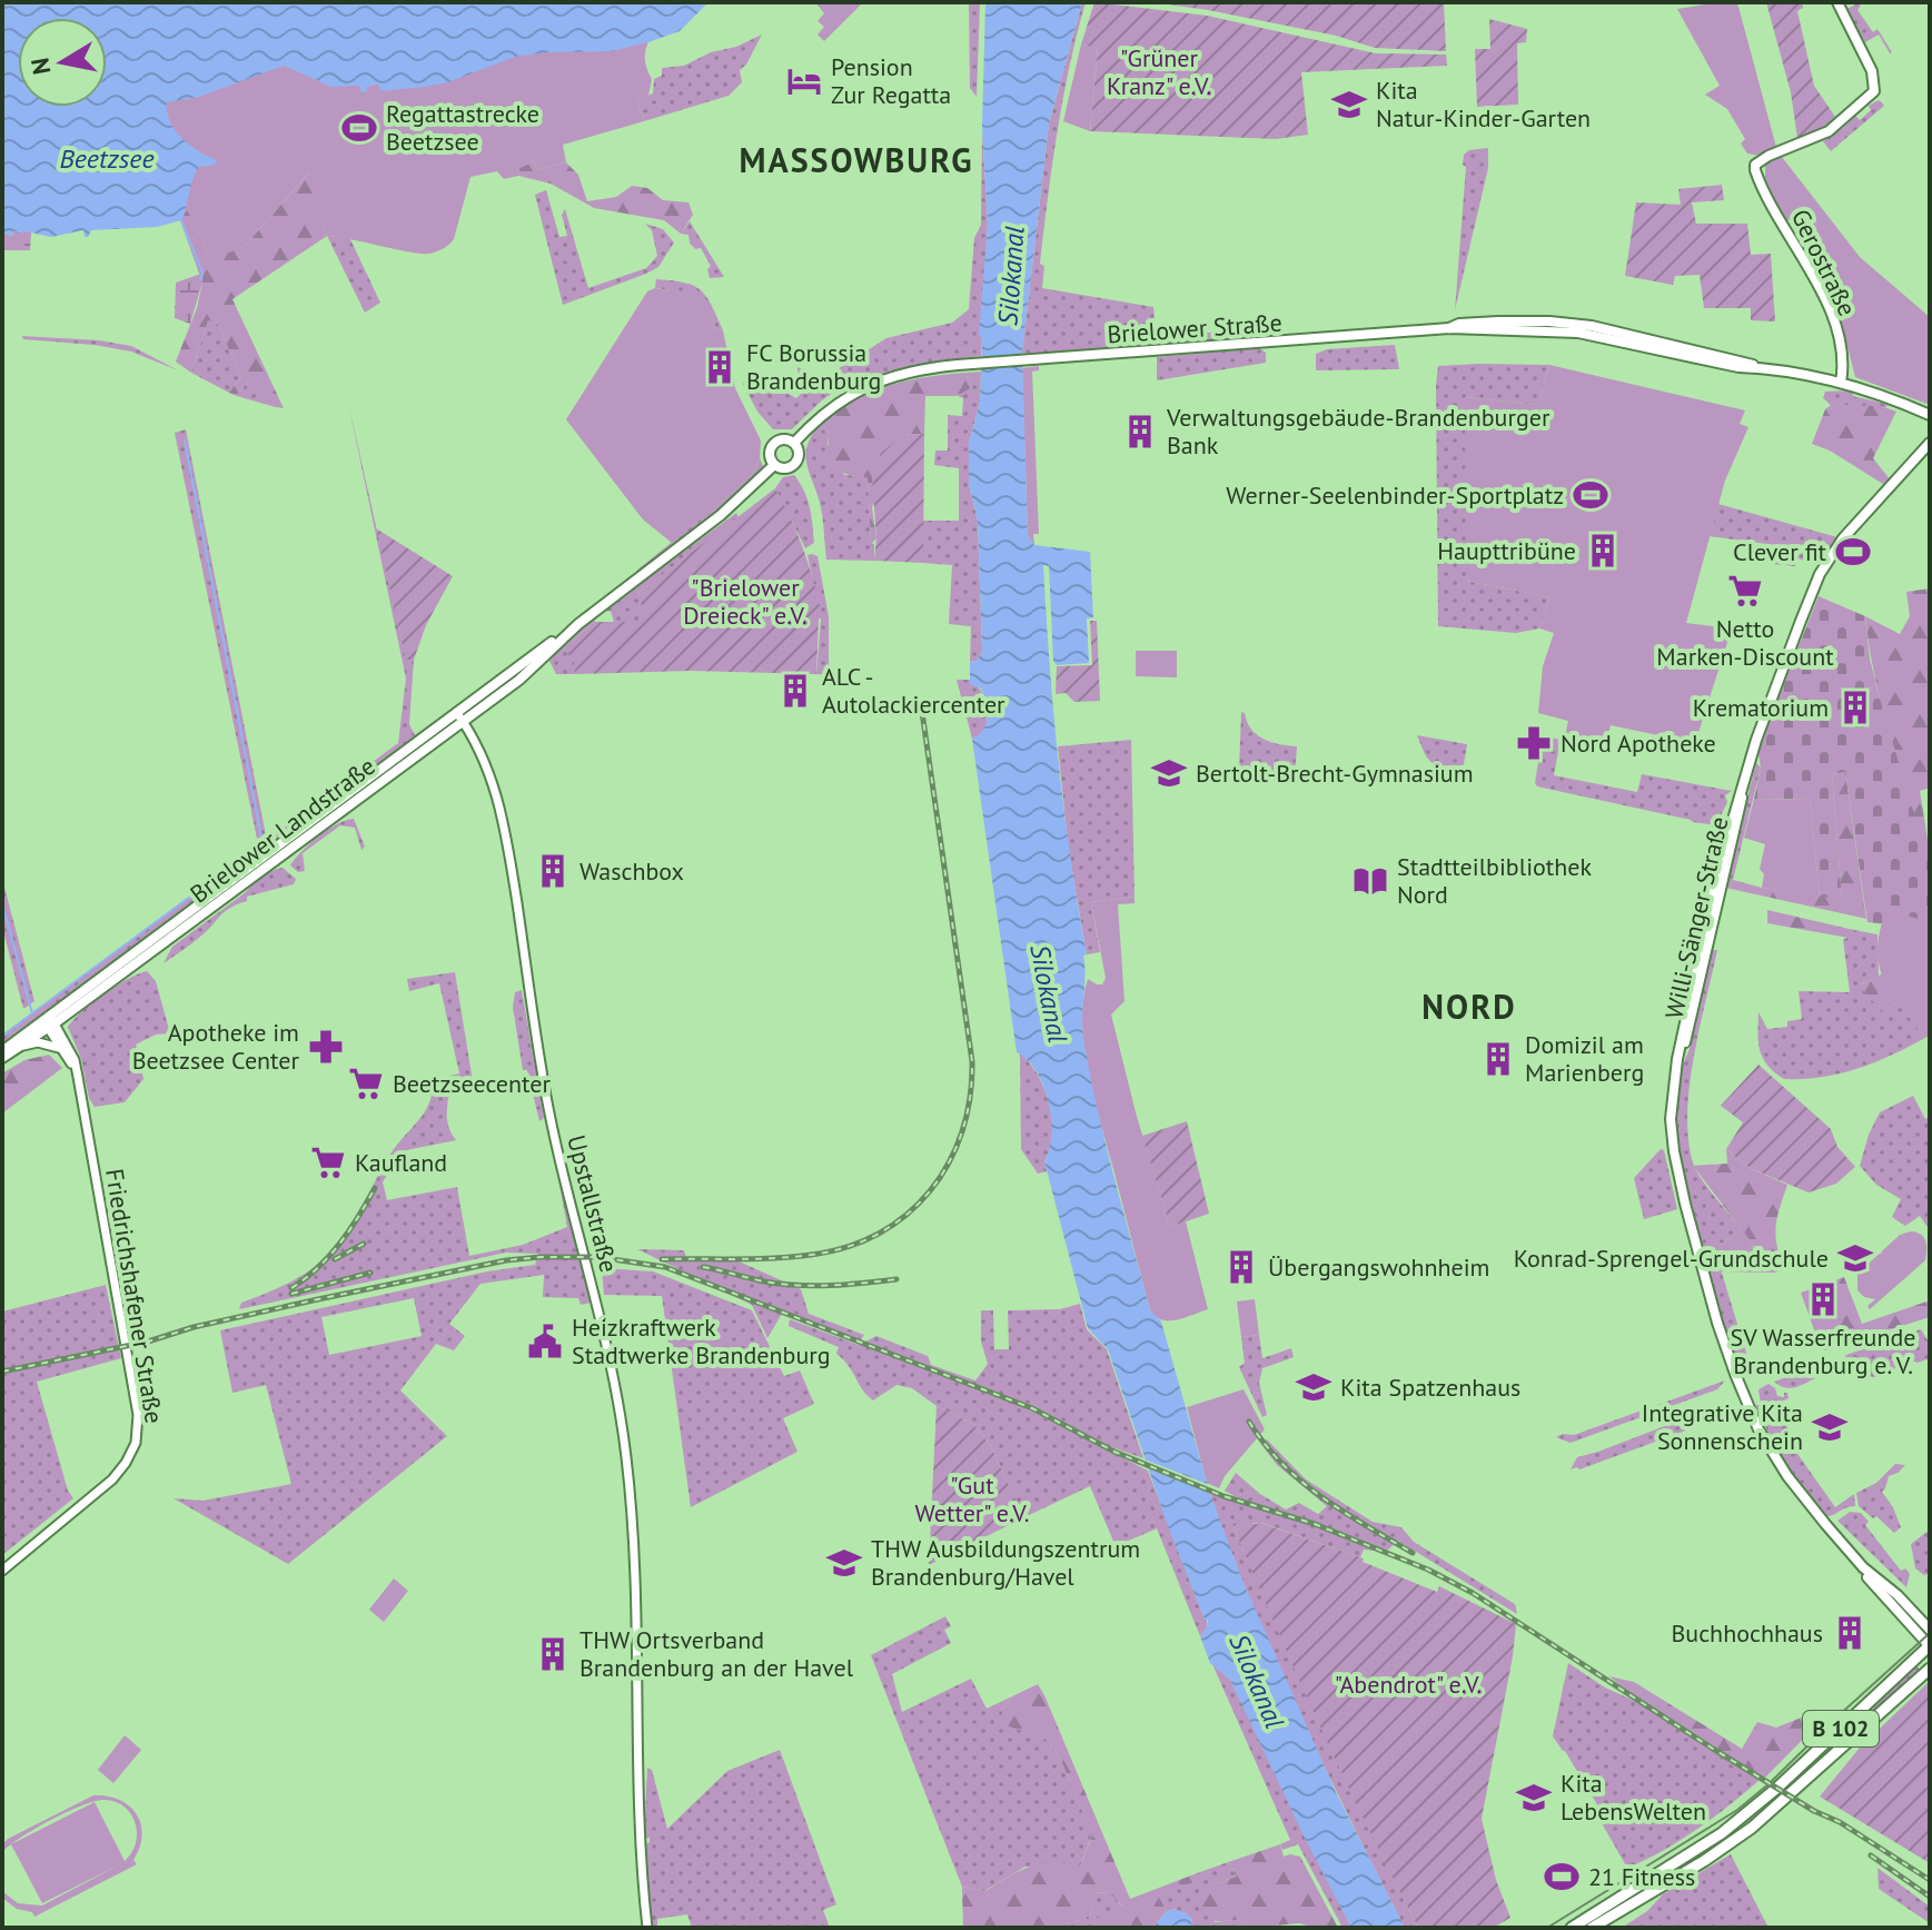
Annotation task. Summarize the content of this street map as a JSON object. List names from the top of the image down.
{
  "streets": {
    "main road": [
      "Gerostraße",
      "Brielower Straße",
      "Brielower Landstraße",
      "Willi-Sänger-Straße",
      "B 102"
    ],
    "street": ["Upstallstraße", "Friedrichshafener Straße"]
  },
  "crossings": [
    ["Gerostraße", "Brielower Straße"],
    ["Brielower Straße", "Brielower Landstraße"],
    ["Brielower Landstraße", "Upstallstraße"],
    ["Brielower Landstraße", "Friedrichshafener Straße"],
    ["Willi-Sänger-Straße", "B 102"]
  ],
  "districts": ["MASSOWBURG", "NORD"],
  "water": ["Beetzsee", "Silokanal"],
  "parks": [
    "\"Grüner Kranz\" e.V.",
    "\"Brielower Dreieck\" e.V.",
    "\"Gut Wetter\" e.V.",
    "\"Abendrot\" e.V."
  ],
  "places": {
    "hotel": ["Pension Zur Regatta"],
    "school or university": [
      "Kita Natur-Kinder-Garten",
      "Bertolt-Brecht-Gymnasium",
      "Konrad-Sprengel-Grundschule",
      "Kita Spatzenhaus",
      "Integrative Kita Sonnenschein",
      "THW Ausbildungszentrum Brandenburg/Havel",
      "Kita LebensWelten"
    ],
    "sports": [
      "Regattastrecke Beetzsee",
      "Werner-Seelenbinder-Sportplatz",
      "Clever fit",
      "21 Fitness"
    ],
    "building": [
      "FC Borussia Brandenburg",
      "Verwaltungsgebäude-Brandenburger Bank",
      "Haupttribüne",
      "ALC - Autolackiercenter",
      "Krematorium",
      "Waschbox",
      "Domizil am Marienberg",
      "Übergangswohnheim",
      "SV Wasserfreunde Brandenburg e. V.",
      "Buchhochhaus",
      "THW Ortsverband Brandenburg an der Havel"
    ],
    "supermarket": ["Netto Marken-Discount", "Beetzseecenter", "Kaufland"],
    "pharmacy": ["Nord Apotheke", "Apotheke im Beetzsee Center"],
    "library": ["Stadtteilbibliothek Nord"],
    "public building": ["Heizkraftwerk Stadtwerke Brandenburg"]
  },
  "north": "left"
}
